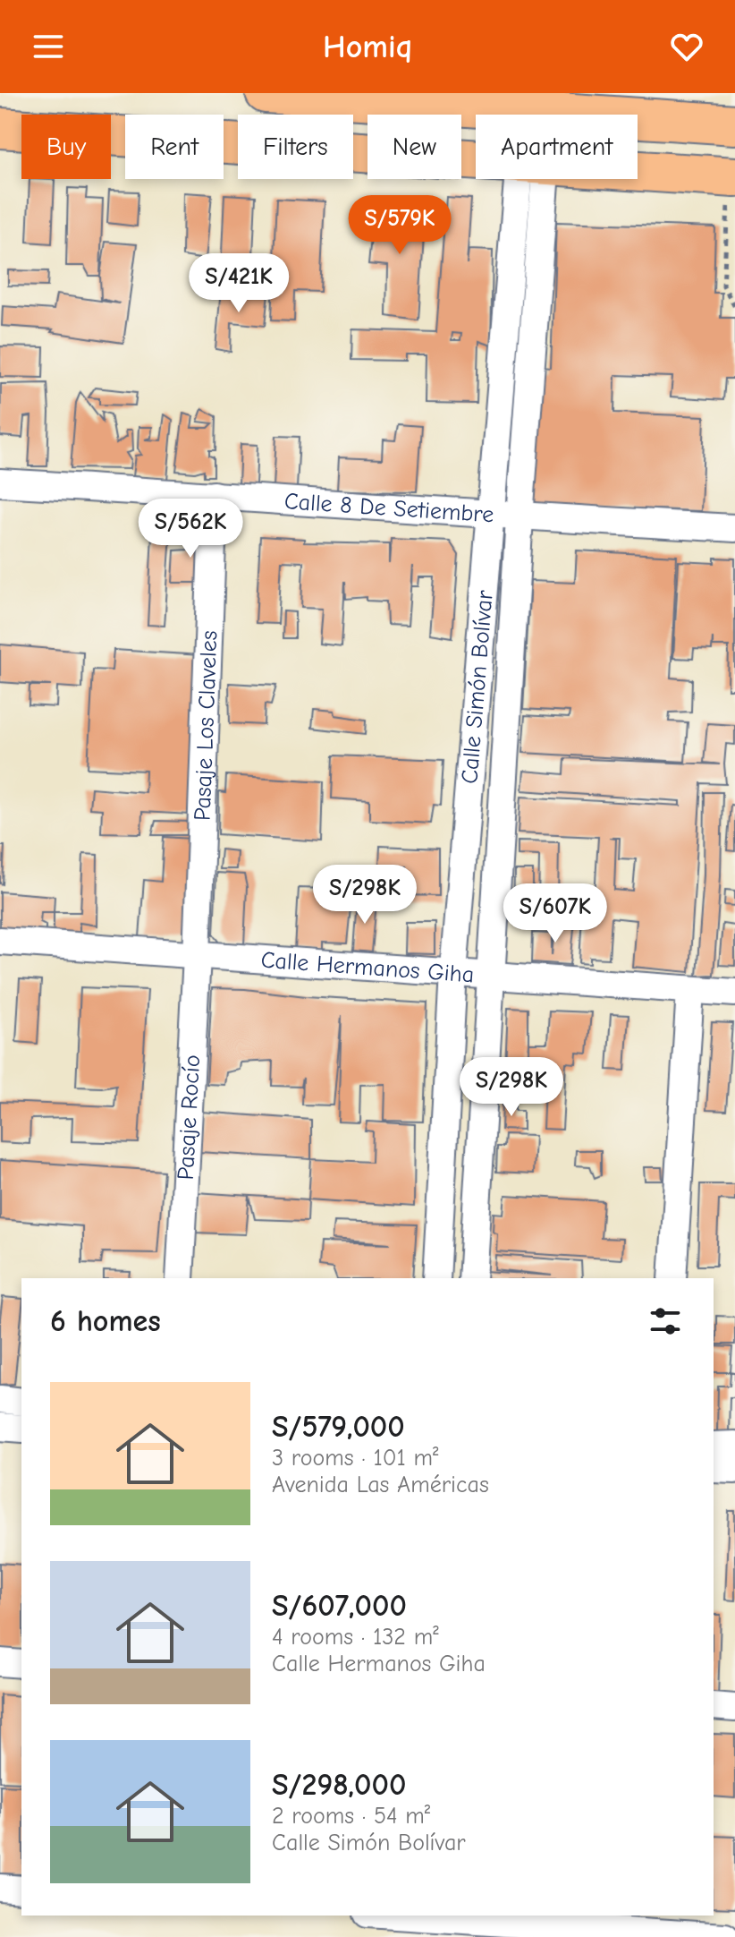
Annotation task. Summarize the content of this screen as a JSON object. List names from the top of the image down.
{
  "streets": {
    "street": [
      "Calle 8 De Setiembre",
      "Calle Simón Bolívar",
      "Pasaje Los Claveles",
      "Calle Hermanos Giha",
      "Pasaje Rocío"
    ]
  },
  "crossings": [
    ["Calle 8 De Setiembre", "Calle Simón Bolívar"],
    ["Calle 8 De Setiembre", "Pasaje Los Claveles"],
    ["Calle Simón Bolívar", "Calle Hermanos Giha"],
    ["Pasaje Los Claveles", "Calle Hermanos Giha"],
    ["Pasaje Los Claveles", "Pasaje Rocío"],
    ["Calle Hermanos Giha", "Pasaje Rocío"]
  ],
  "page": {
    "header": "Homiq",
    "chip": [
      "Buy",
      "Rent",
      "Filters",
      "New",
      "Apartment"
    ],
    "price": [
      "S/579K",
      "S/421K",
      "S/562K",
      "S/298K",
      "S/607K",
      "S/298K"
    ],
    "heading": "6 homes",
    "list": [
      {
        "name": "S/579,000",
        "note": "3 rooms · 101 m² · Avenida Las Américas"
      },
      {
        "name": "S/607,000",
        "note": "4 rooms · 132 m² · Calle Hermanos Giha"
      },
      {
        "name": "S/298,000",
        "note": "2 rooms · 54 m² · Calle Simón Bolívar"
      }
    ]
  }
}
